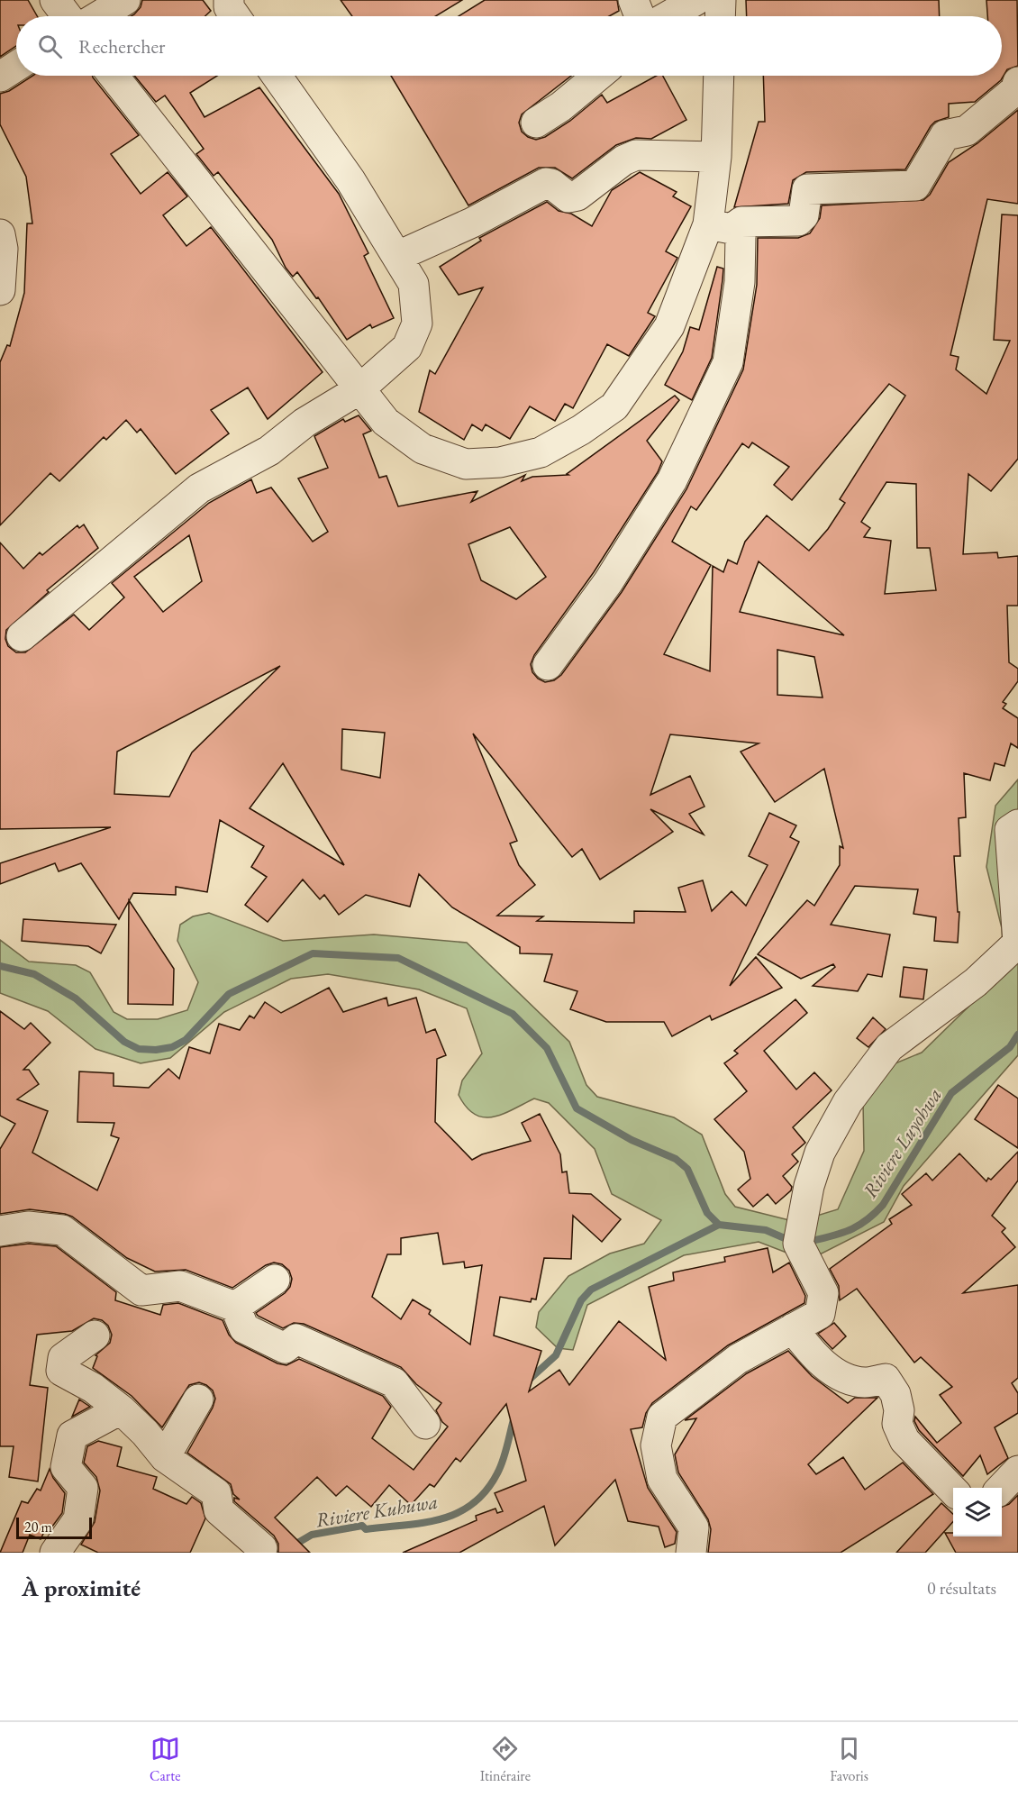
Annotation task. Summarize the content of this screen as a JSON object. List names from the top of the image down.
{
  "water": ["Riviere Luyohwa", "Riviere Kuhuwa"],
  "scale_bar": "20 m",
  "page": {
    "search": "Rechercher",
    "scale": "20 m",
    "heading": ["À proximité", "0 résultats"],
    "nav": ["Carte", "Itinéraire", "Favoris"]
  }
}
